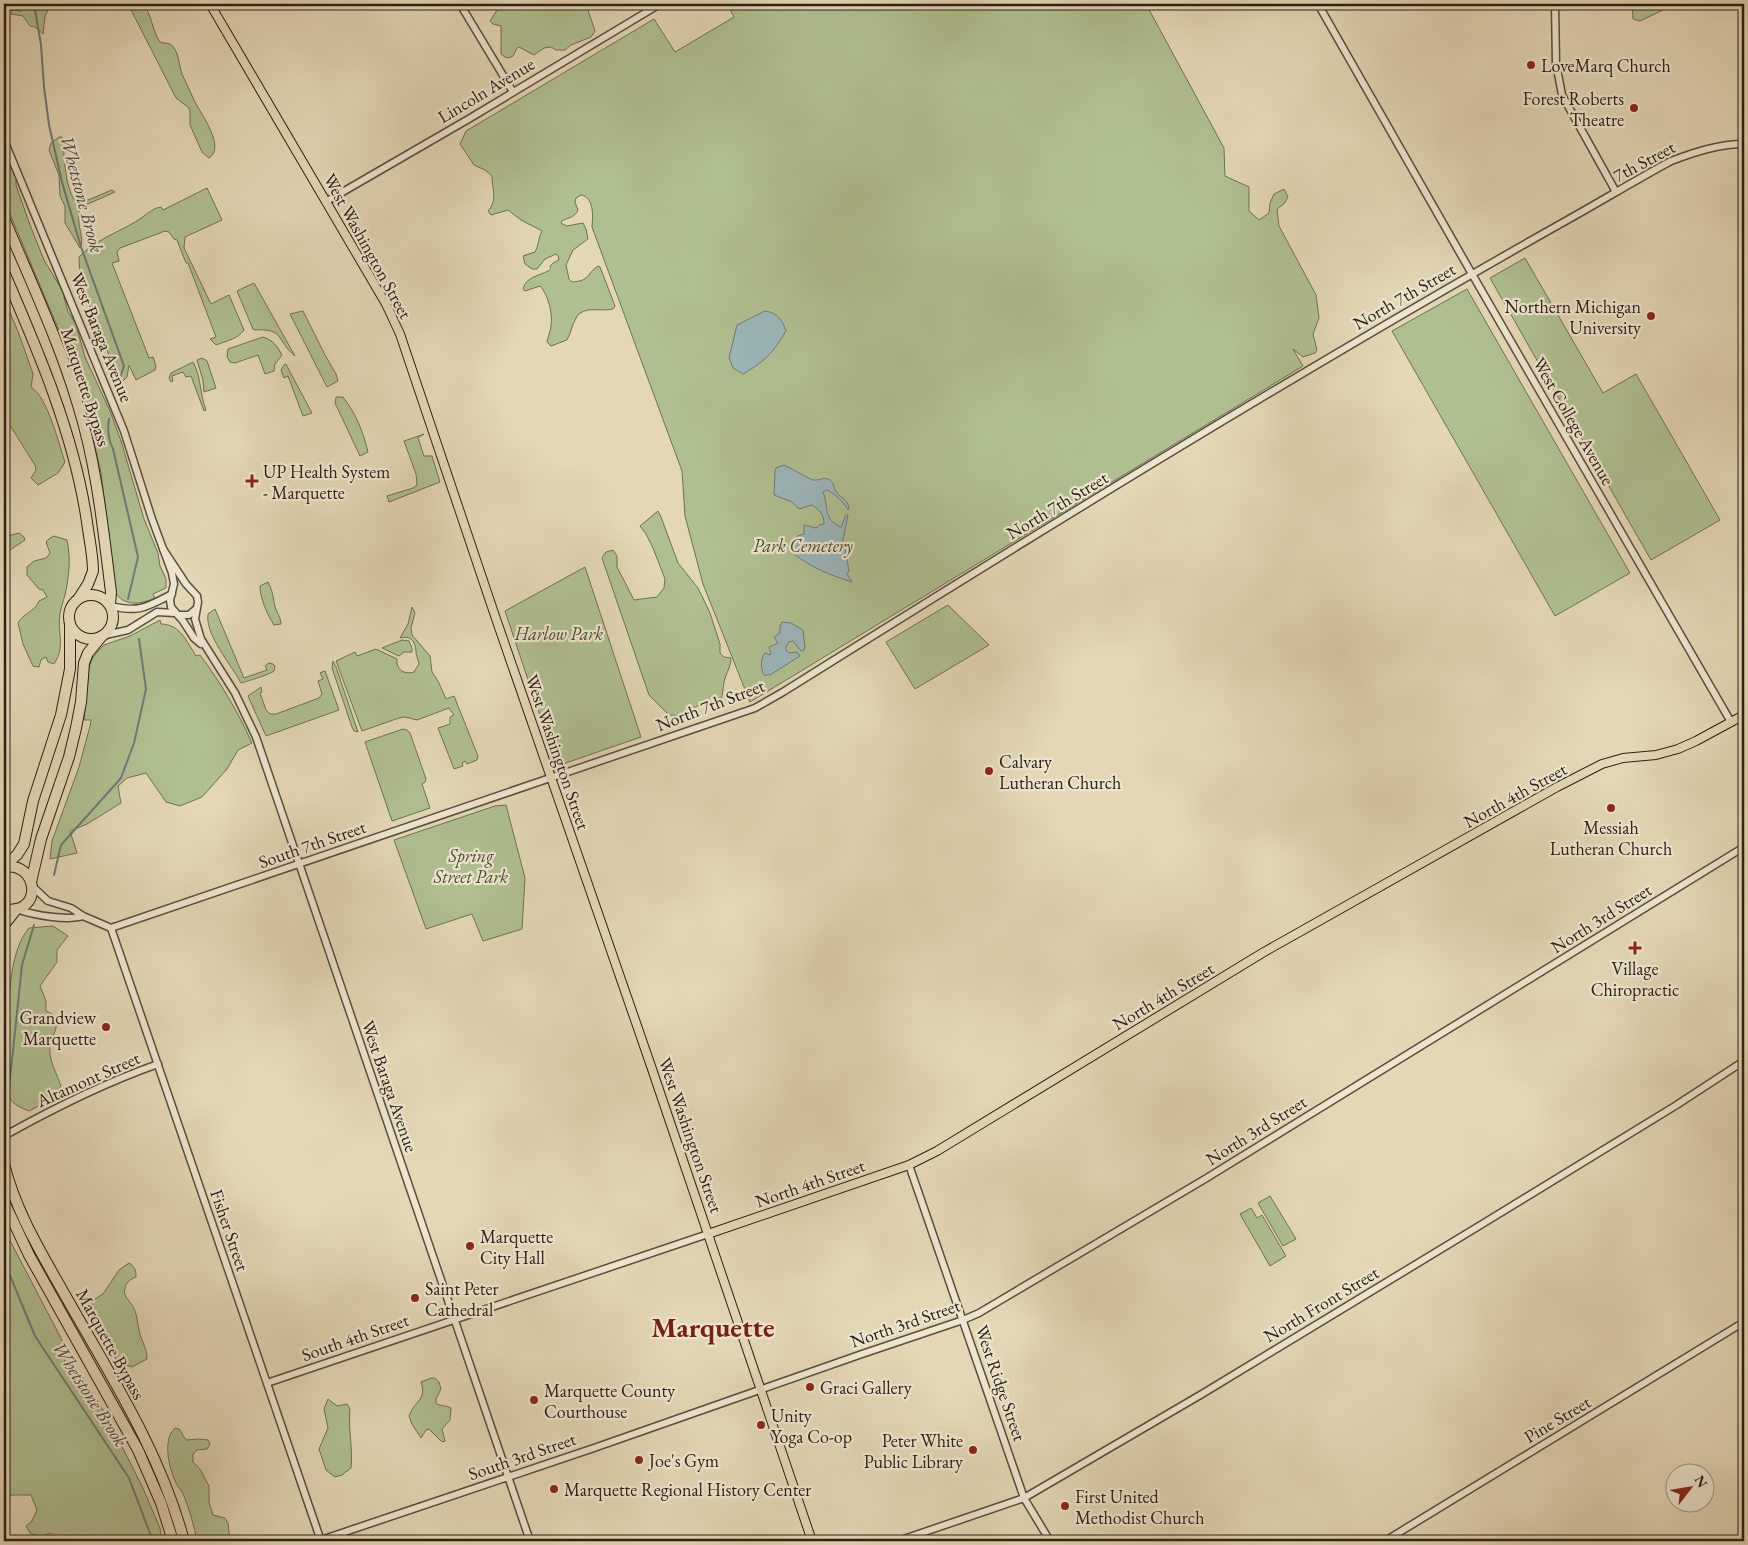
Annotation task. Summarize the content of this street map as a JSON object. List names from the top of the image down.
{
  "streets": {
    "highway": ["Marquette Bypass"],
    "main road": ["West Washington Street", "North 4th Street"],
    "street": [
      "Lincoln Avenue",
      "7th Street",
      "North 7th Street",
      "West Baraga Avenue",
      "West College Avenue",
      "South 7th Street",
      "North 3rd Street",
      "Altamont Street",
      "Fisher Street",
      "North Front Street",
      "South 4th Street",
      "West Ridge Street",
      "Pine Street",
      "South 3rd Street"
    ]
  },
  "crossings": [
    ["Lincoln Avenue", "West Washington Street"],
    ["7th Street", "North 7th Street"],
    ["West Washington Street", "North 7th Street"],
    ["West Washington Street", "North 4th Street"],
    ["West Washington Street", "South 7th Street"],
    ["West Washington Street", "North 3rd Street"],
    ["West Washington Street", "South 4th Street"],
    ["West Washington Street", "South 3rd Street"],
    ["North 7th Street", "West College Avenue"],
    ["North 7th Street", "South 7th Street"],
    ["West Baraga Avenue", "South 7th Street"],
    ["West Baraga Avenue", "South 4th Street"],
    ["West Baraga Avenue", "South 3rd Street"],
    ["West College Avenue", "North 4th Street"],
    ["North 4th Street", "South 4th Street"],
    ["North 4th Street", "West Ridge Street"],
    ["South 7th Street", "Fisher Street"],
    ["North 3rd Street", "West Ridge Street"],
    ["North 3rd Street", "South 3rd Street"],
    ["Altamont Street", "Fisher Street"],
    ["Fisher Street", "South 4th Street"],
    ["Fisher Street", "South 3rd Street"],
    ["North Front Street", "West Ridge Street"]
  ],
  "districts": ["Marquette"],
  "water": ["Whetstone Brook"],
  "parks": ["Park Cemetery", "Harlow Park", "Spring Street Park"],
  "places": {
    "other": [
      "LoveMarq Church",
      "Forest Roberts Theatre",
      "Northern Michigan University",
      "Calvary Lutheran Church",
      "Messiah Lutheran Church",
      "Grandview Marquette",
      "Marquette City Hall",
      "Saint Peter Cathedral",
      "Graci Gallery",
      "Marquette County Courthouse",
      "Unity Yoga Co-op",
      "Peter White Public Library",
      "Joe's Gym",
      "Marquette Regional History Center",
      "First United Methodist Church"
    ],
    "health": ["UP Health System - Marquette", "Village Chiropractic"]
  },
  "north": "top right"
}
